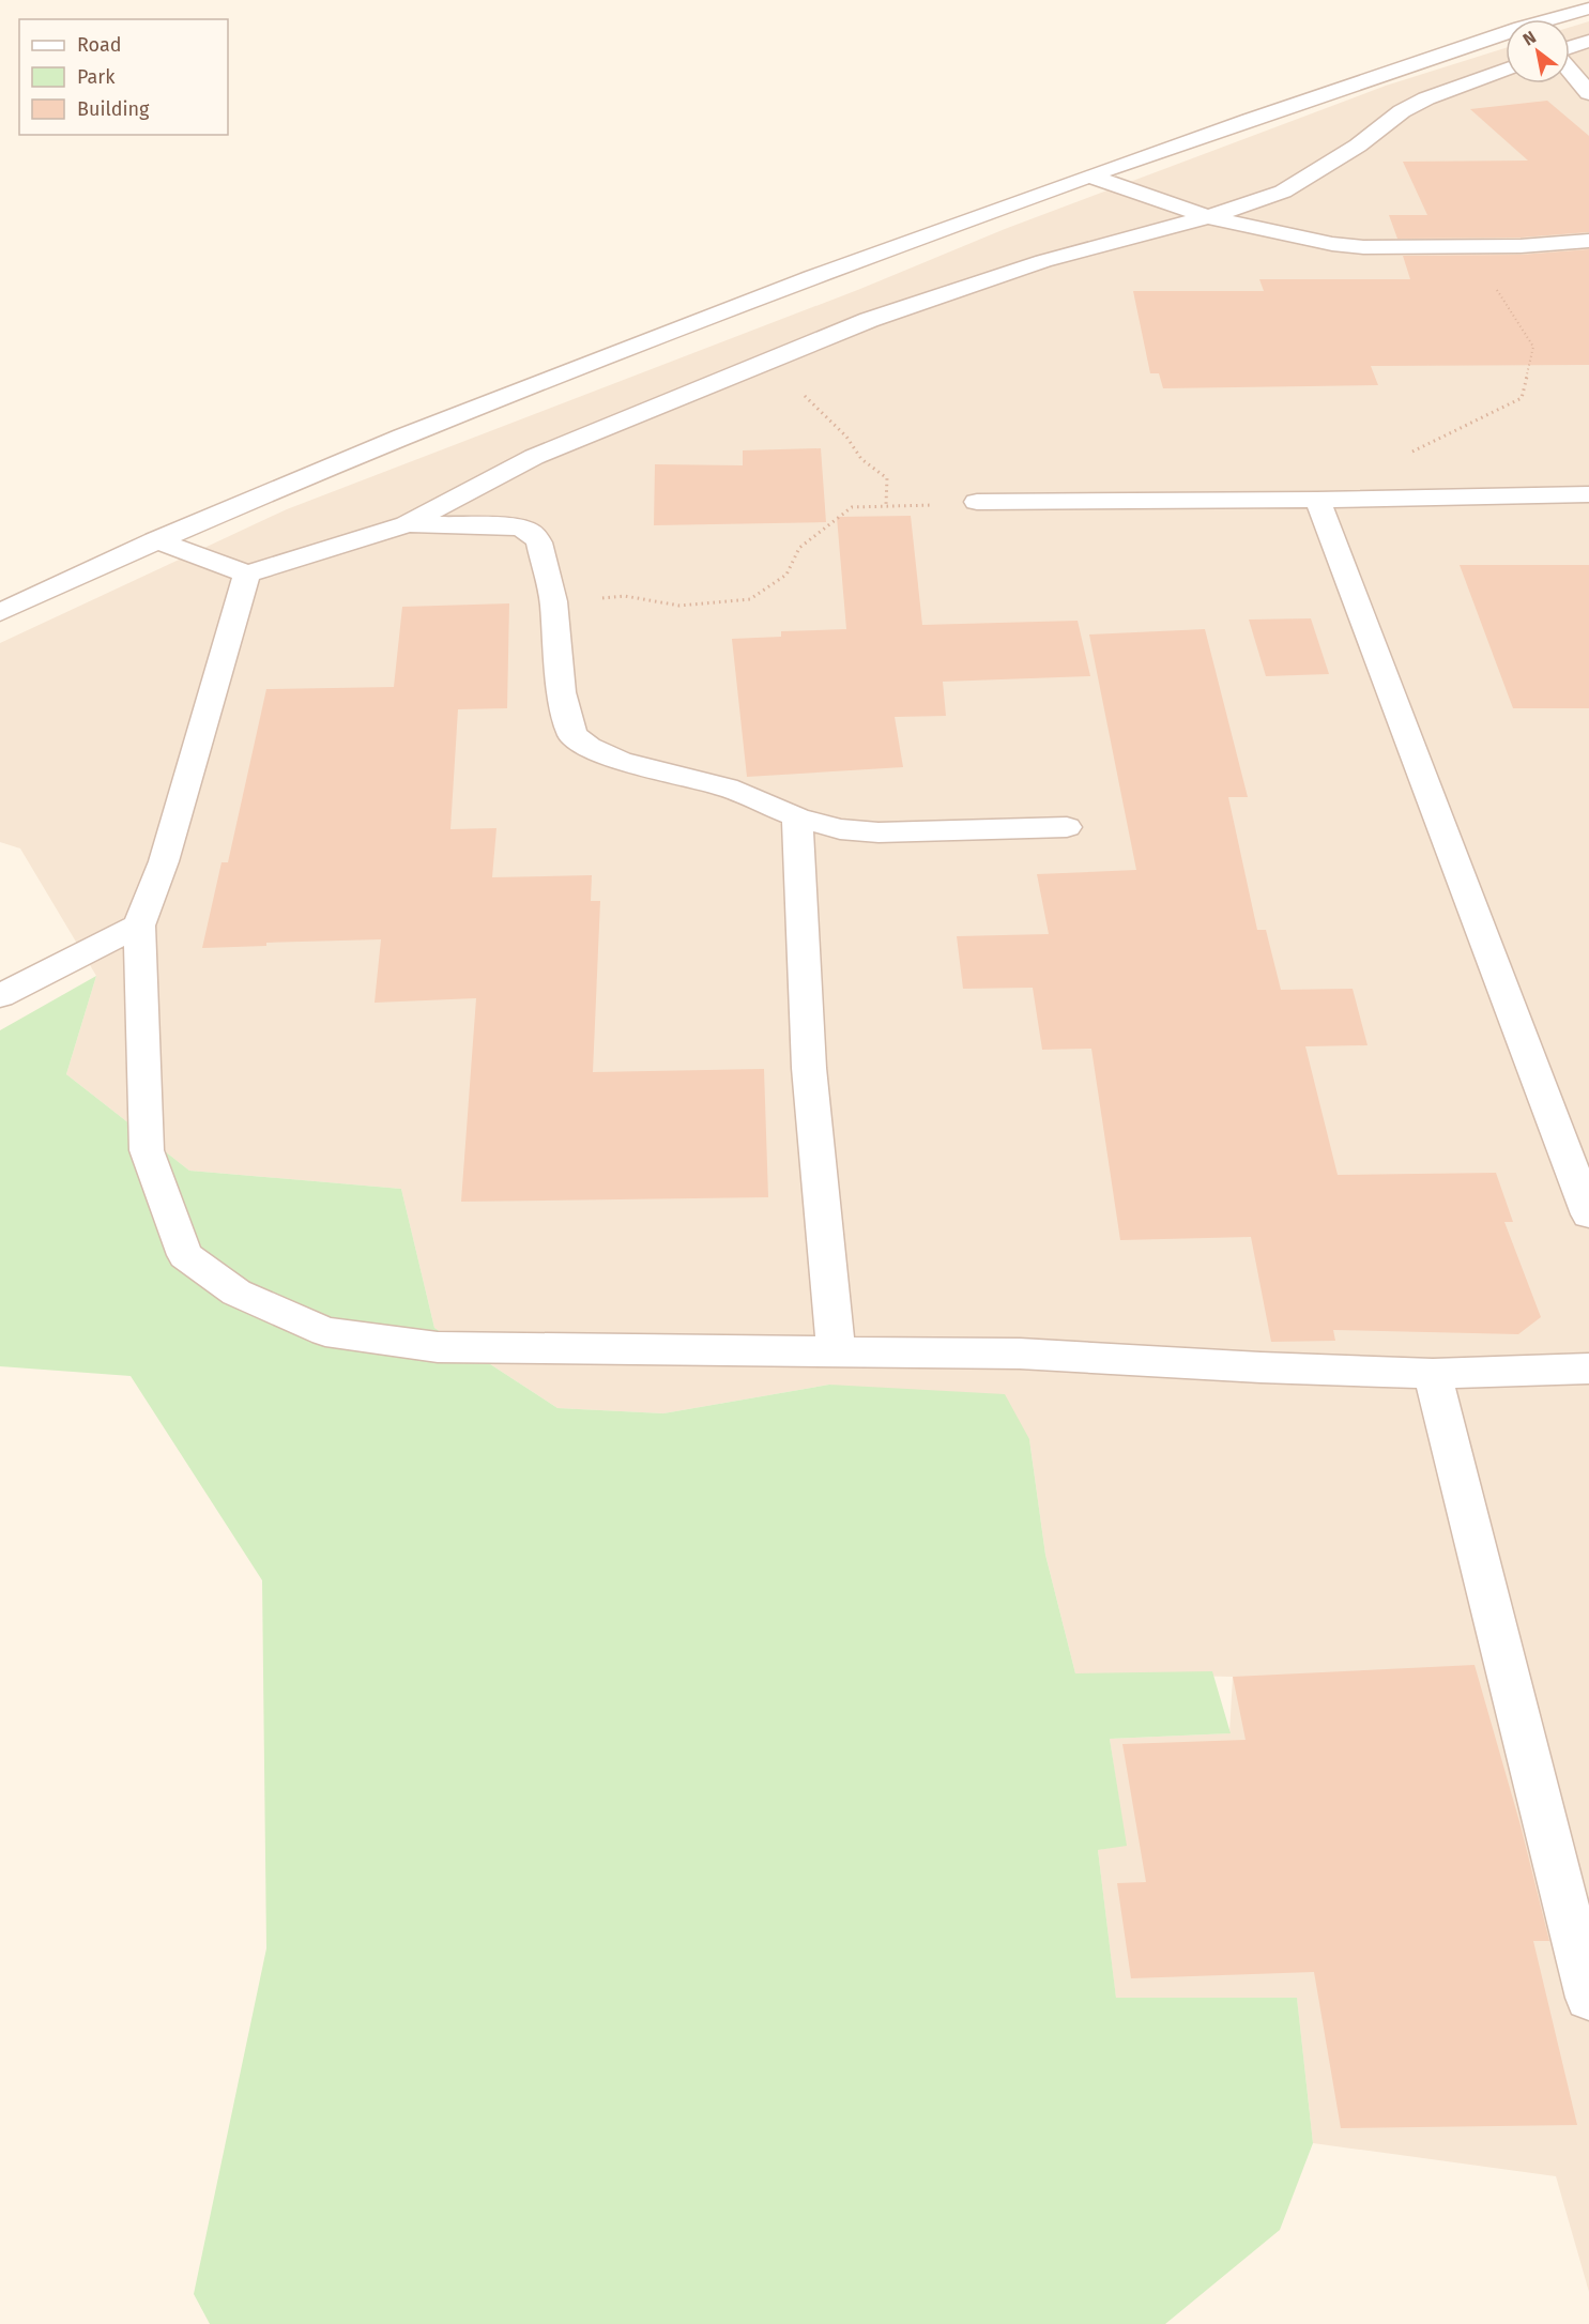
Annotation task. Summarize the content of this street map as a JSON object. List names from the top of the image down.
{
  "legend": ["Road", "Park", "Building"],
  "north": "top left"
}
